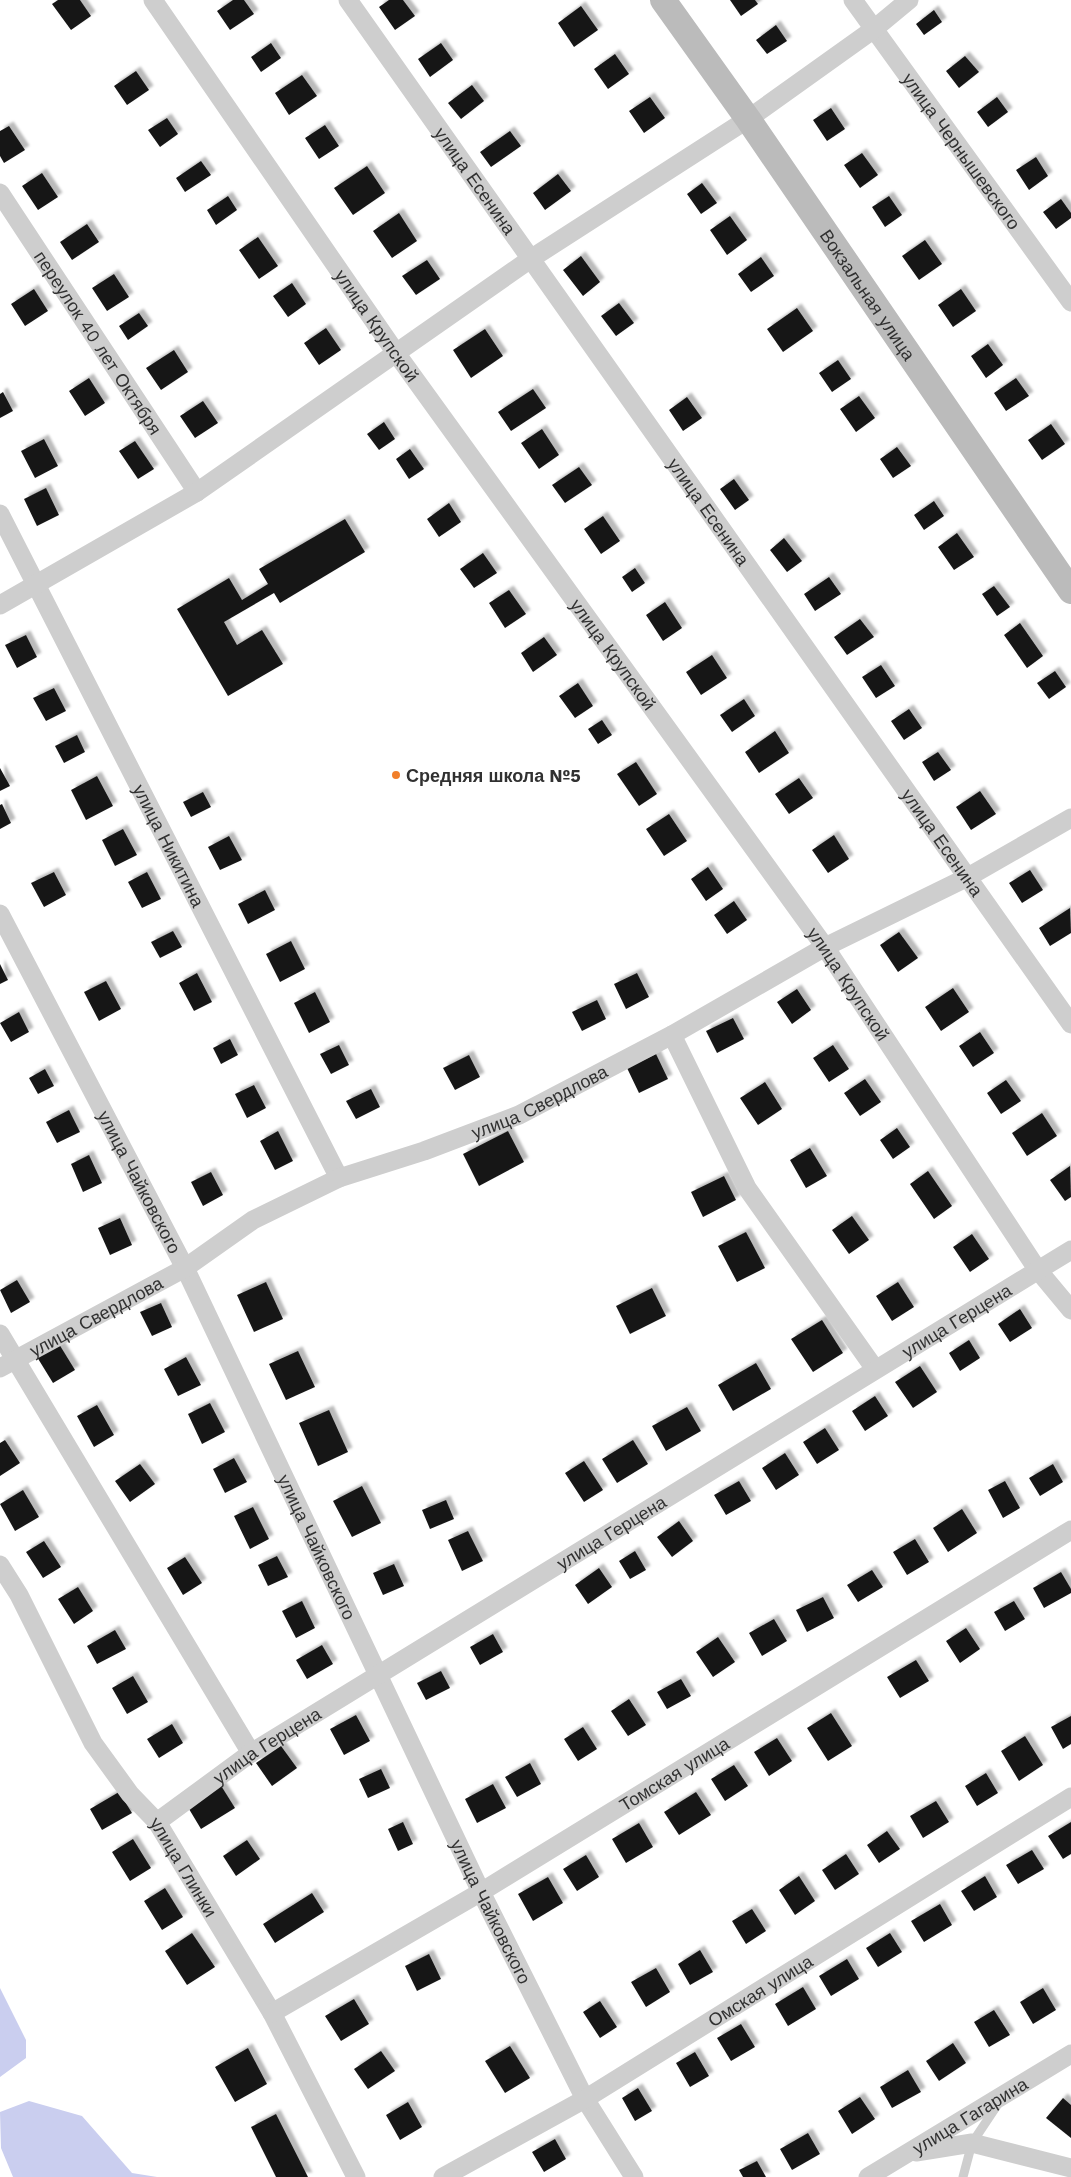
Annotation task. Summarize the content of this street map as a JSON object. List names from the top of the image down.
{
  "streets": {
    "main road": ["Вокзальная улица"],
    "street": [
      "улица Чернышевского",
      "улица Есенина",
      "улица Крупской",
      "переулок 40 лет Октября",
      "улица Никитина",
      "улица Свердлова",
      "улица Чайковского",
      "улица Герцена",
      "Томская улица",
      "улица Глинки",
      "Омская улица",
      "улица Гагарина"
    ]
  },
  "crossings": [
    ["улица Есенина", "улица Свердлова"],
    ["улица Крупской", "улица Свердлова"],
    ["улица Крупской", "улица Герцена"],
    ["улица Никитина", "улица Свердлова"],
    ["улица Свердлова", "улица Чайковского"],
    ["улица Чайковского", "улица Герцена"],
    ["улица Чайковского", "Томская улица"],
    ["улица Чайковского", "Омская улица"],
    ["улица Герцена", "улица Глинки"],
    ["Томская улица", "улица Глинки"]
  ],
  "places": ["Средняя школа №5"]
}
